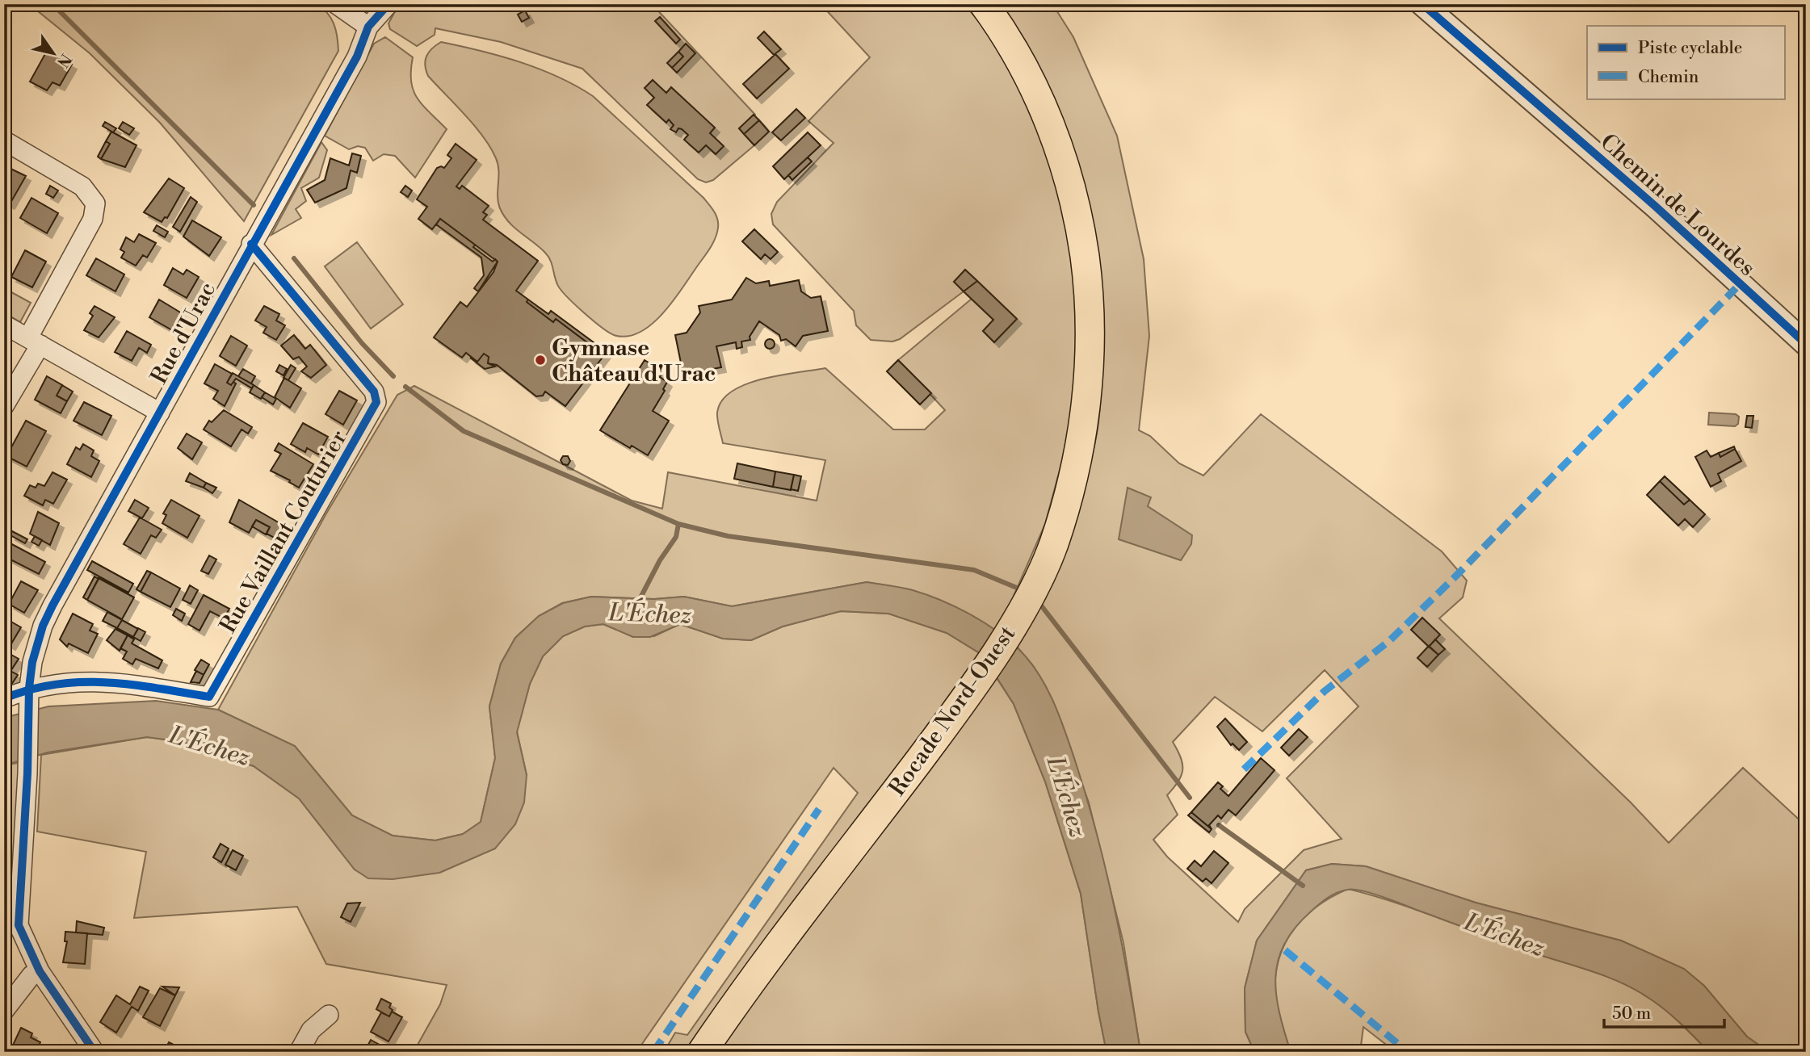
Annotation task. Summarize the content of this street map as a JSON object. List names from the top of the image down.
{
  "streets": {
    "main road": ["Rocade Nord-Ouest"],
    "street": ["Chemin de Lourdes", "Rue d'Urac", "Rue Vaillant Couturier"]
  },
  "crossings": [
    ["Rue d'Urac", "Rue Vaillant Couturier"]
  ],
  "water": ["L'Échez"],
  "places": ["Gymnase Château d'Urac"],
  "legend": ["Piste cyclable", "Chemin"],
  "scale_bar": "50 m",
  "north": "bottom right"
}
